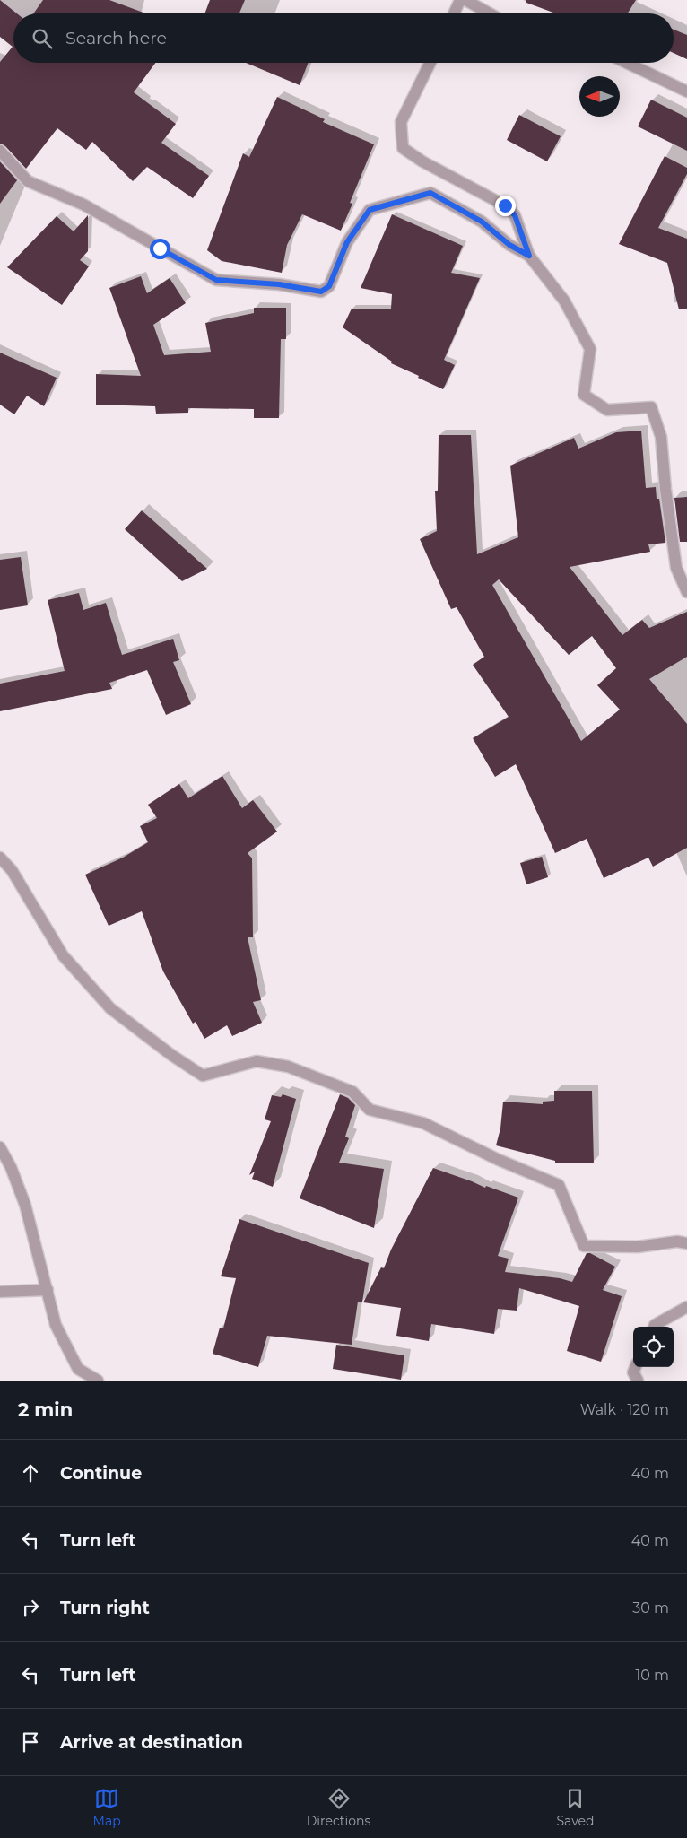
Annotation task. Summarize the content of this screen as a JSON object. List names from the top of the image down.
{
  "north": "left",
  "page": {
    "search": "Search here",
    "heading": ["2 min", "Walk · 120 m"],
    "list": [
      ["Continue", "40 m"],
      ["Turn left", "40 m"],
      ["Turn right", "30 m"],
      ["Turn left", "10 m"],
      "Arrive at destination"
    ],
    "nav": ["Map", "Directions", "Saved"]
  }
}
